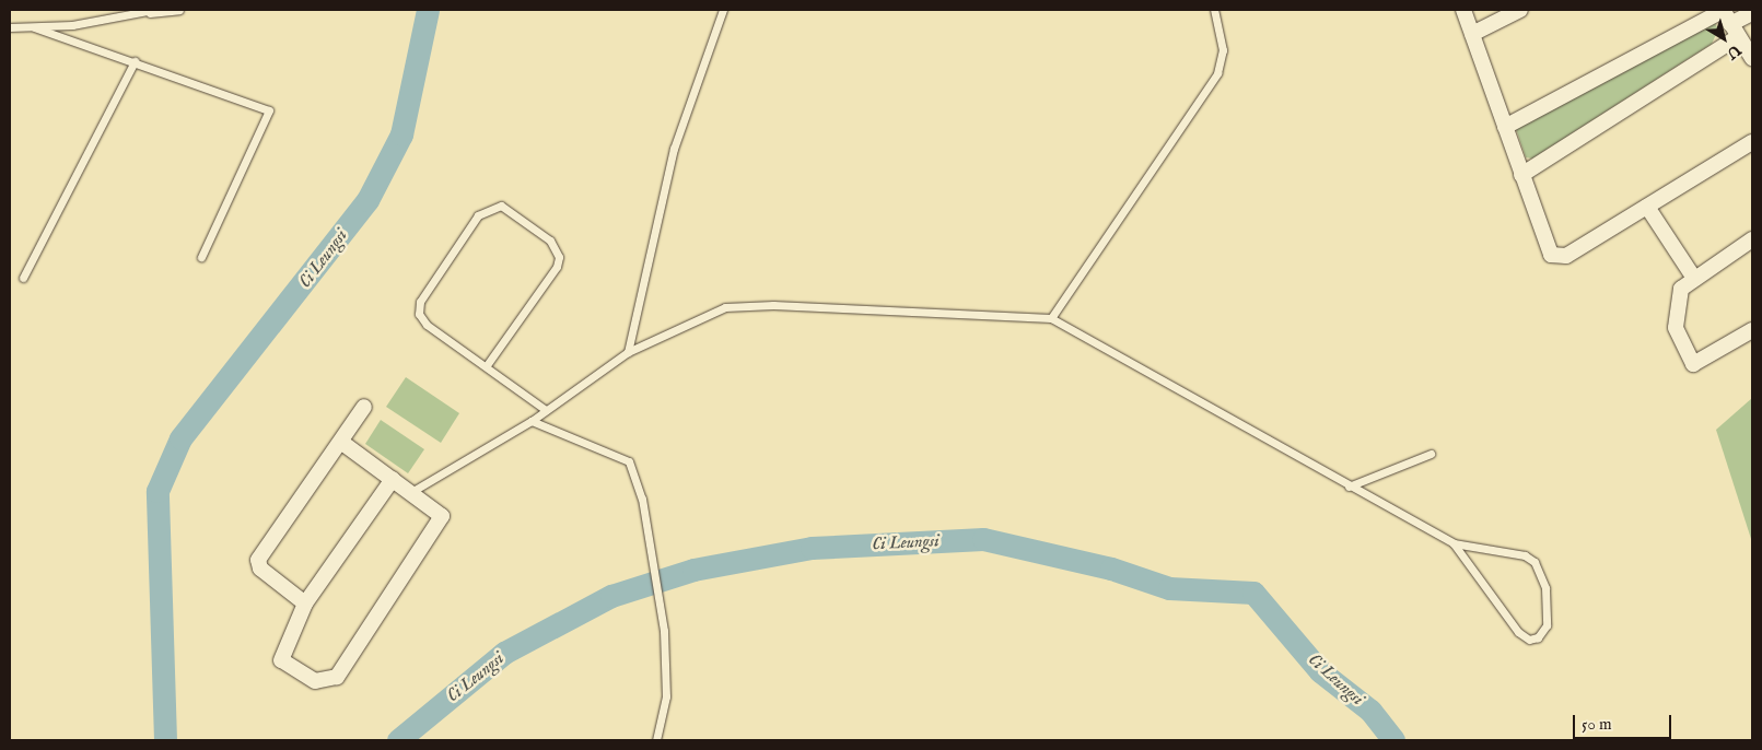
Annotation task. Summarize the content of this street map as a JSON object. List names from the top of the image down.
{
  "water": ["Ci Leungsi"],
  "scale_bar": "50 m",
  "north": "bottom right"
}
